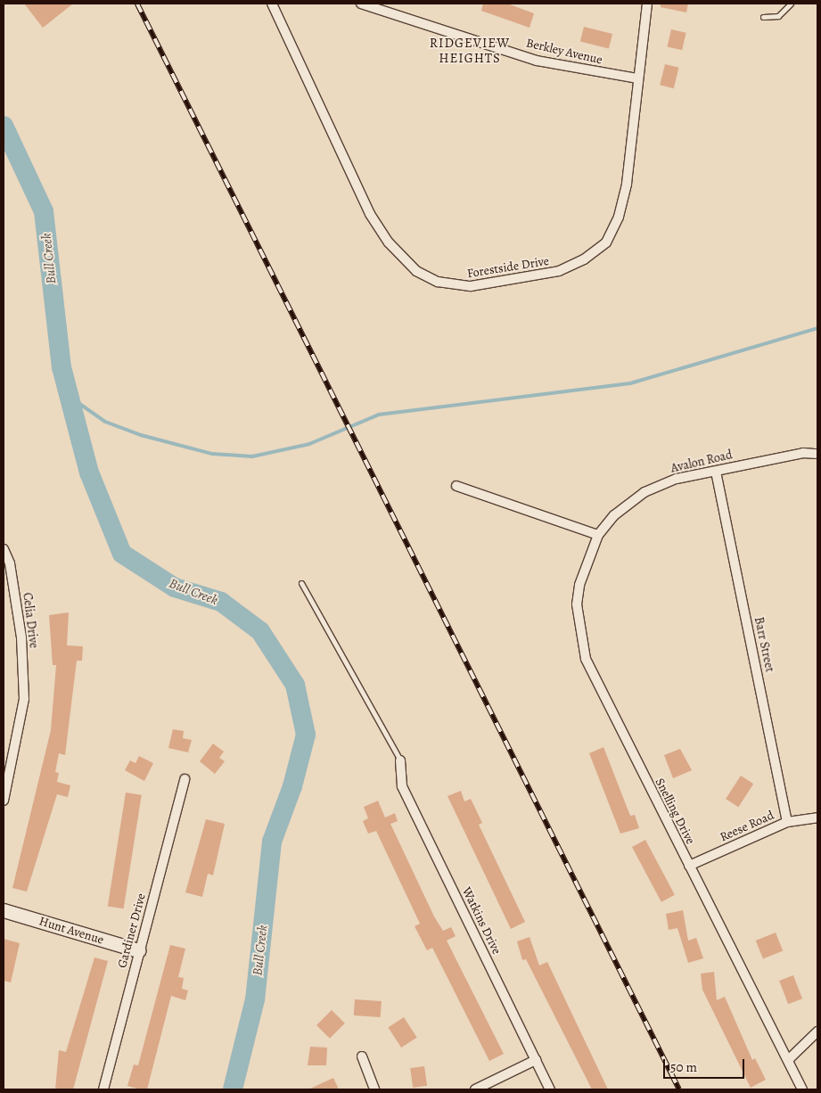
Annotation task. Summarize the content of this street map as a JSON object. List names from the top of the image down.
{
  "streets": {
    "street": [
      "Berkley Avenue",
      "Forestside Drive",
      "Avalon Road",
      "Celia Drive",
      "Barr Street",
      "Snelling Drive",
      "Reese Road",
      "Watkins Drive",
      "Hunt Avenue",
      "Gardiner Drive"
    ]
  },
  "crossings": [
    ["Berkley Avenue", "Forestside Drive"],
    ["Avalon Road", "Barr Street"],
    ["Avalon Road", "Snelling Drive"],
    ["Barr Street", "Reese Road"],
    ["Snelling Drive", "Reese Road"],
    ["Hunt Avenue", "Gardiner Drive"]
  ],
  "districts": ["RIDGEVIEW HEIGHTS"],
  "water": ["Bull Creek"],
  "scale_bar": "50 m"
}
